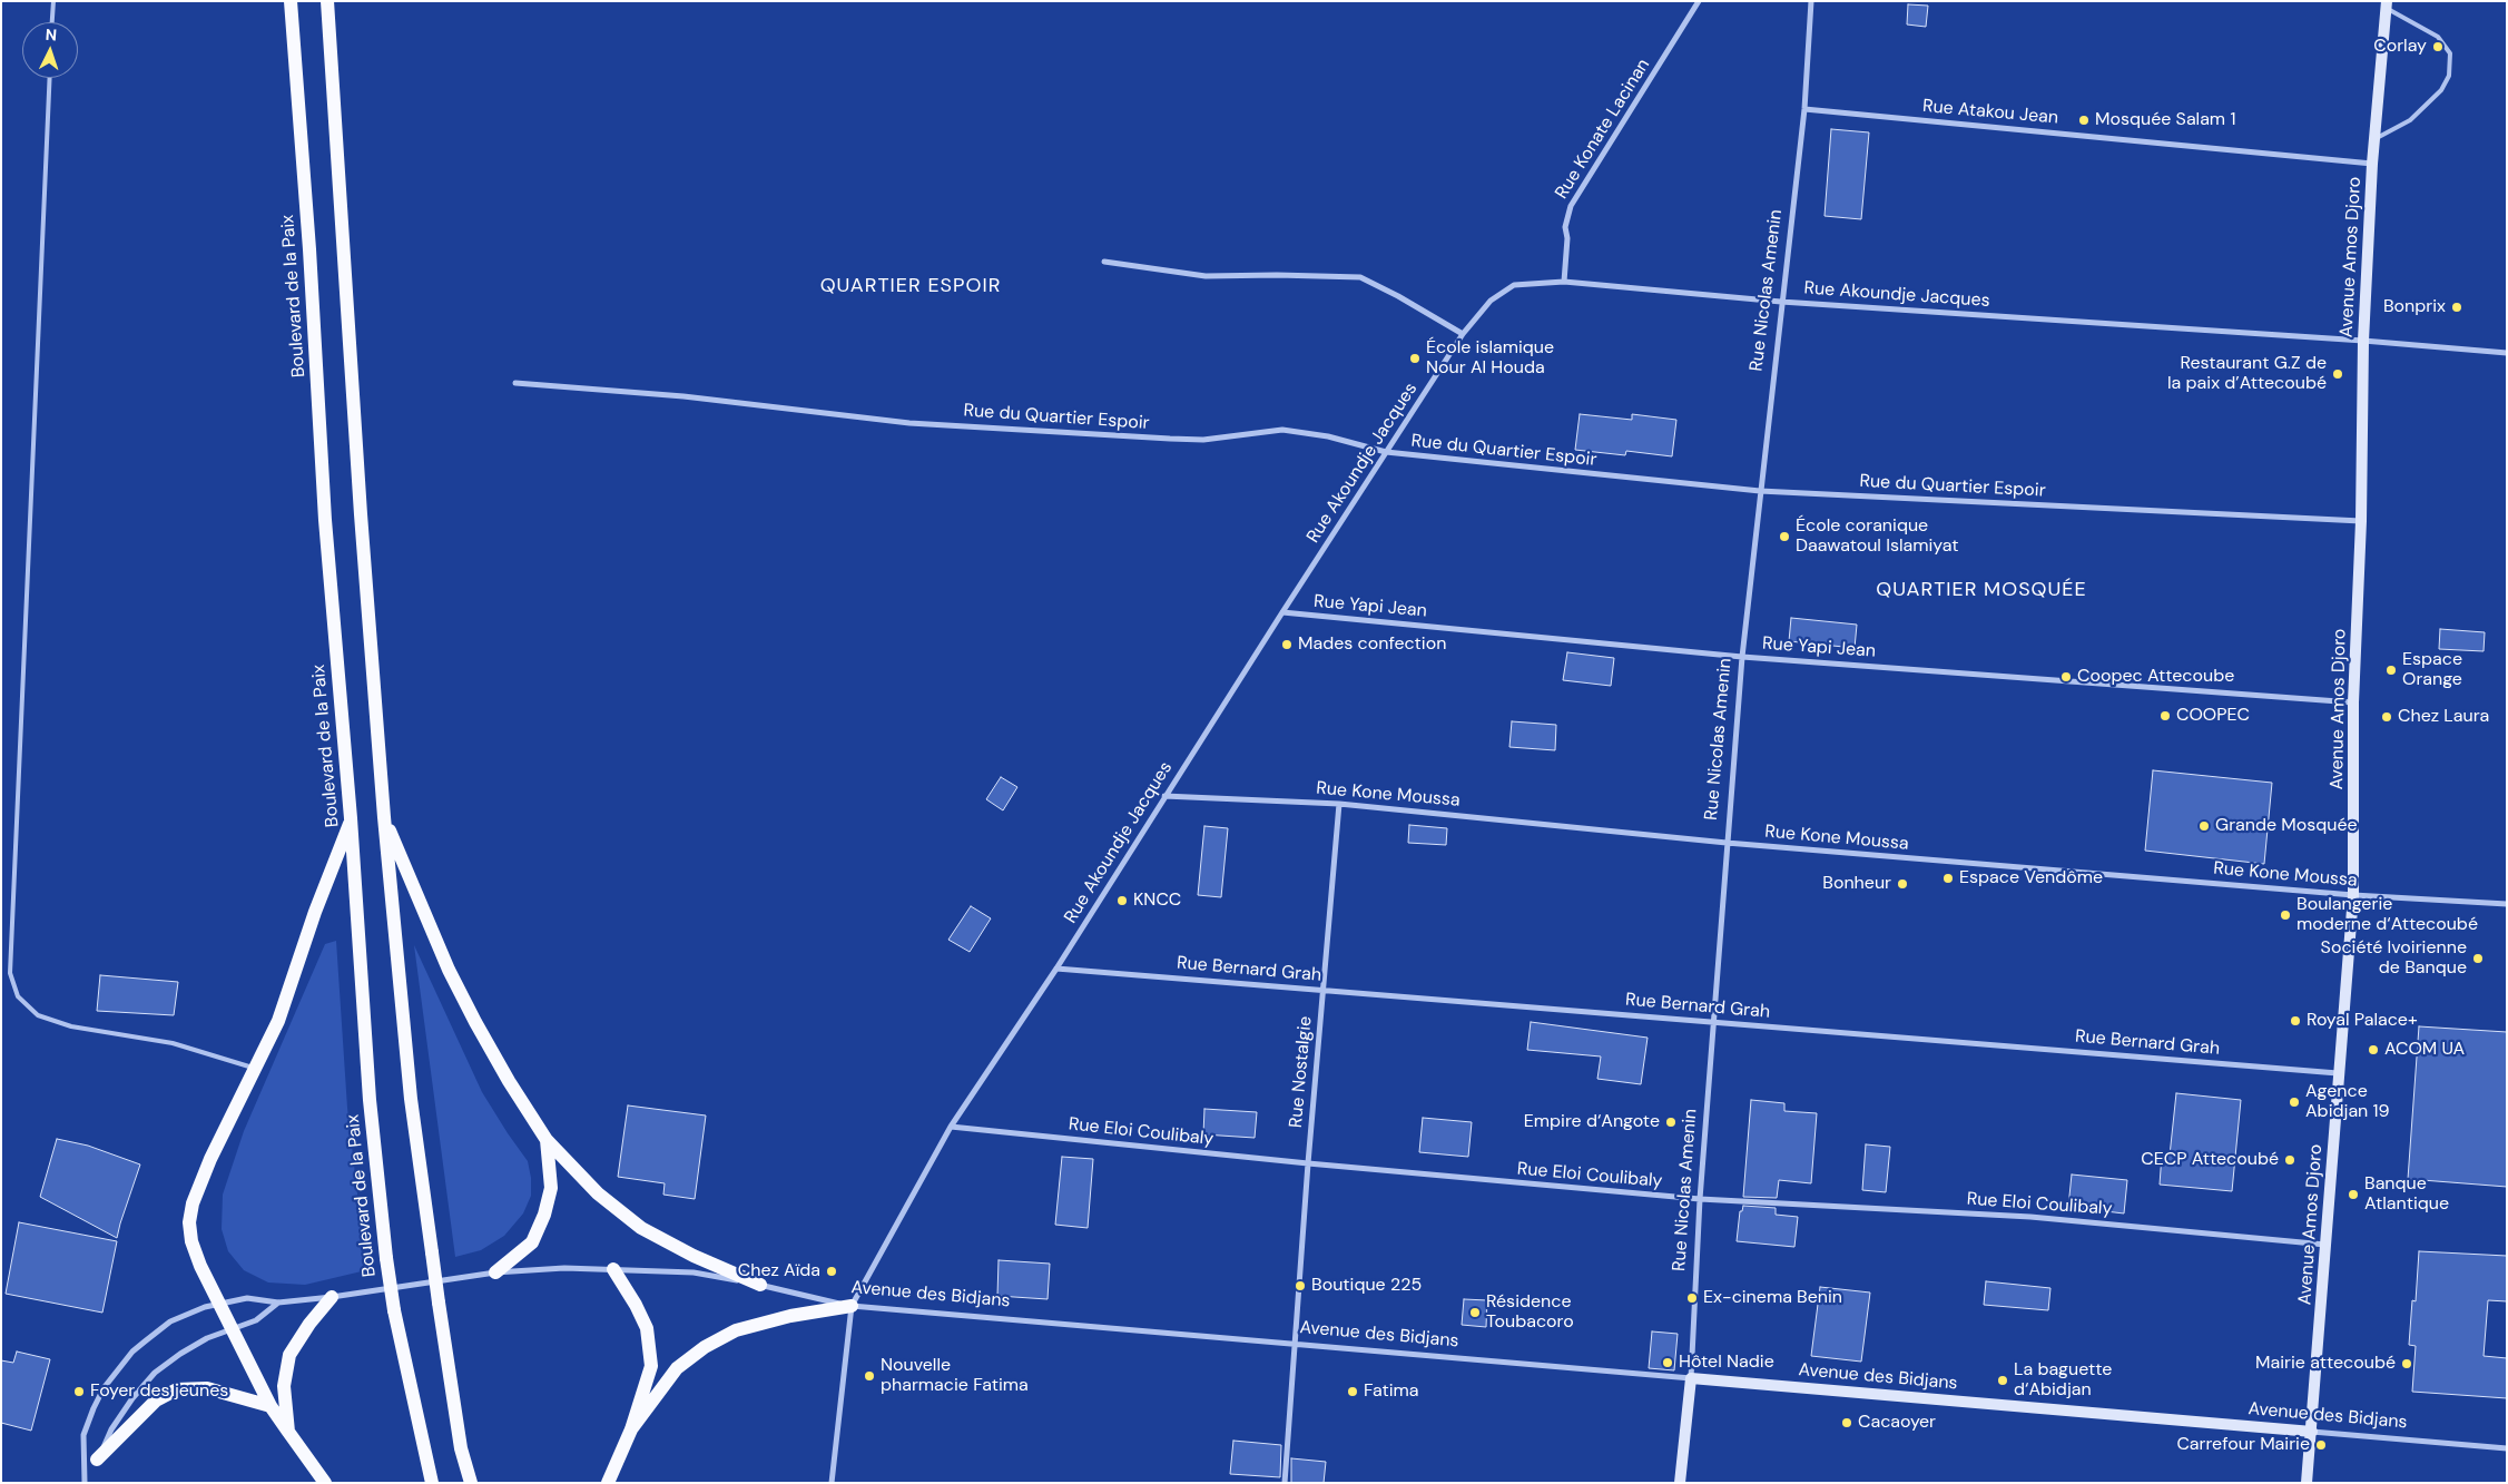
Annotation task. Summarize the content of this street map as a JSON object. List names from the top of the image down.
{
  "streets": {
    "main road": ["Boulevard de la Paix"],
    "street": [
      "Rue Atakou Jean",
      "Rue Konate Lacinan",
      "Avenue Amos Djoro",
      "Rue Nicolas Amenin",
      "Rue Akoundje Jacques",
      "Rue du Quartier Espoir",
      "Rue Yapi Jean",
      "Rue Kone Moussa",
      "Rue Bernard Grah",
      "Rue Nostalgie",
      "Rue Eloi Coulibaly",
      "Avenue des Bidjans"
    ]
  },
  "crossings": [
    ["Rue Atakou Jean", "Avenue Amos Djoro"],
    ["Rue Atakou Jean", "Rue Nicolas Amenin"],
    ["Rue Konate Lacinan", "Rue Akoundje Jacques"],
    ["Avenue Amos Djoro", "Rue Akoundje Jacques"],
    ["Avenue Amos Djoro", "Rue du Quartier Espoir"],
    ["Avenue Amos Djoro", "Rue Yapi Jean"],
    ["Avenue Amos Djoro", "Rue Kone Moussa"],
    ["Avenue Amos Djoro", "Rue Bernard Grah"],
    ["Avenue Amos Djoro", "Rue Eloi Coulibaly"],
    ["Avenue Amos Djoro", "Avenue des Bidjans"],
    ["Rue Nicolas Amenin", "Rue Akoundje Jacques"],
    ["Rue Nicolas Amenin", "Rue du Quartier Espoir"],
    ["Rue Nicolas Amenin", "Rue Yapi Jean"],
    ["Rue Nicolas Amenin", "Rue Kone Moussa"],
    ["Rue Nicolas Amenin", "Rue Bernard Grah"],
    ["Rue Nicolas Amenin", "Rue Eloi Coulibaly"],
    ["Rue Nicolas Amenin", "Avenue des Bidjans"],
    ["Rue Akoundje Jacques", "Rue du Quartier Espoir"],
    ["Rue Akoundje Jacques", "Rue Yapi Jean"],
    ["Rue Akoundje Jacques", "Rue Kone Moussa"],
    ["Rue Akoundje Jacques", "Rue Bernard Grah"],
    ["Rue Akoundje Jacques", "Rue Eloi Coulibaly"],
    ["Rue Akoundje Jacques", "Avenue des Bidjans"],
    ["Rue Kone Moussa", "Rue Nostalgie"],
    ["Rue Bernard Grah", "Rue Nostalgie"],
    ["Rue Nostalgie", "Rue Eloi Coulibaly"],
    ["Rue Nostalgie", "Avenue des Bidjans"]
  ],
  "districts": ["QUARTIER ESPOIR", "QUARTIER MOSQUÉE"],
  "places": [
    "Corlay",
    "Mosquée Salam 1",
    "Bonprix",
    "École islamique Nour Al Houda",
    "Restaurant G.Z de la paix d’Attecoubé",
    "École coranique Daawatoul Islamiyat",
    "Mades confection",
    "Espace Orange",
    "Coopec Attecoube",
    "COOPEC",
    "Chez Laura",
    "Grande Mosquée",
    "Espace Vendôme",
    "Bonheur",
    "KNCC",
    "Boulangerie moderne d‘Attecoubé",
    "Société Ivoirienne de Banque",
    "Royal Palace+",
    "ACOM UA",
    "Agence Abidjan 19",
    "Empire d‘Angote",
    "CECP Attecoubé",
    "Banque Atlantique",
    "Chez Aïda",
    "Boutique 225",
    "Ex-cinema Benin",
    "Résidence Toubacoro",
    "Hôtel Nadie",
    "Mairie attecoubé",
    "Nouvelle pharmacie Fatima",
    "La baguette d‘Abidjan",
    "Foyer des jeunes",
    "Fatima",
    "Cacaoyer",
    "Carrefour Mairie"
  ],
  "north": "top"
}
